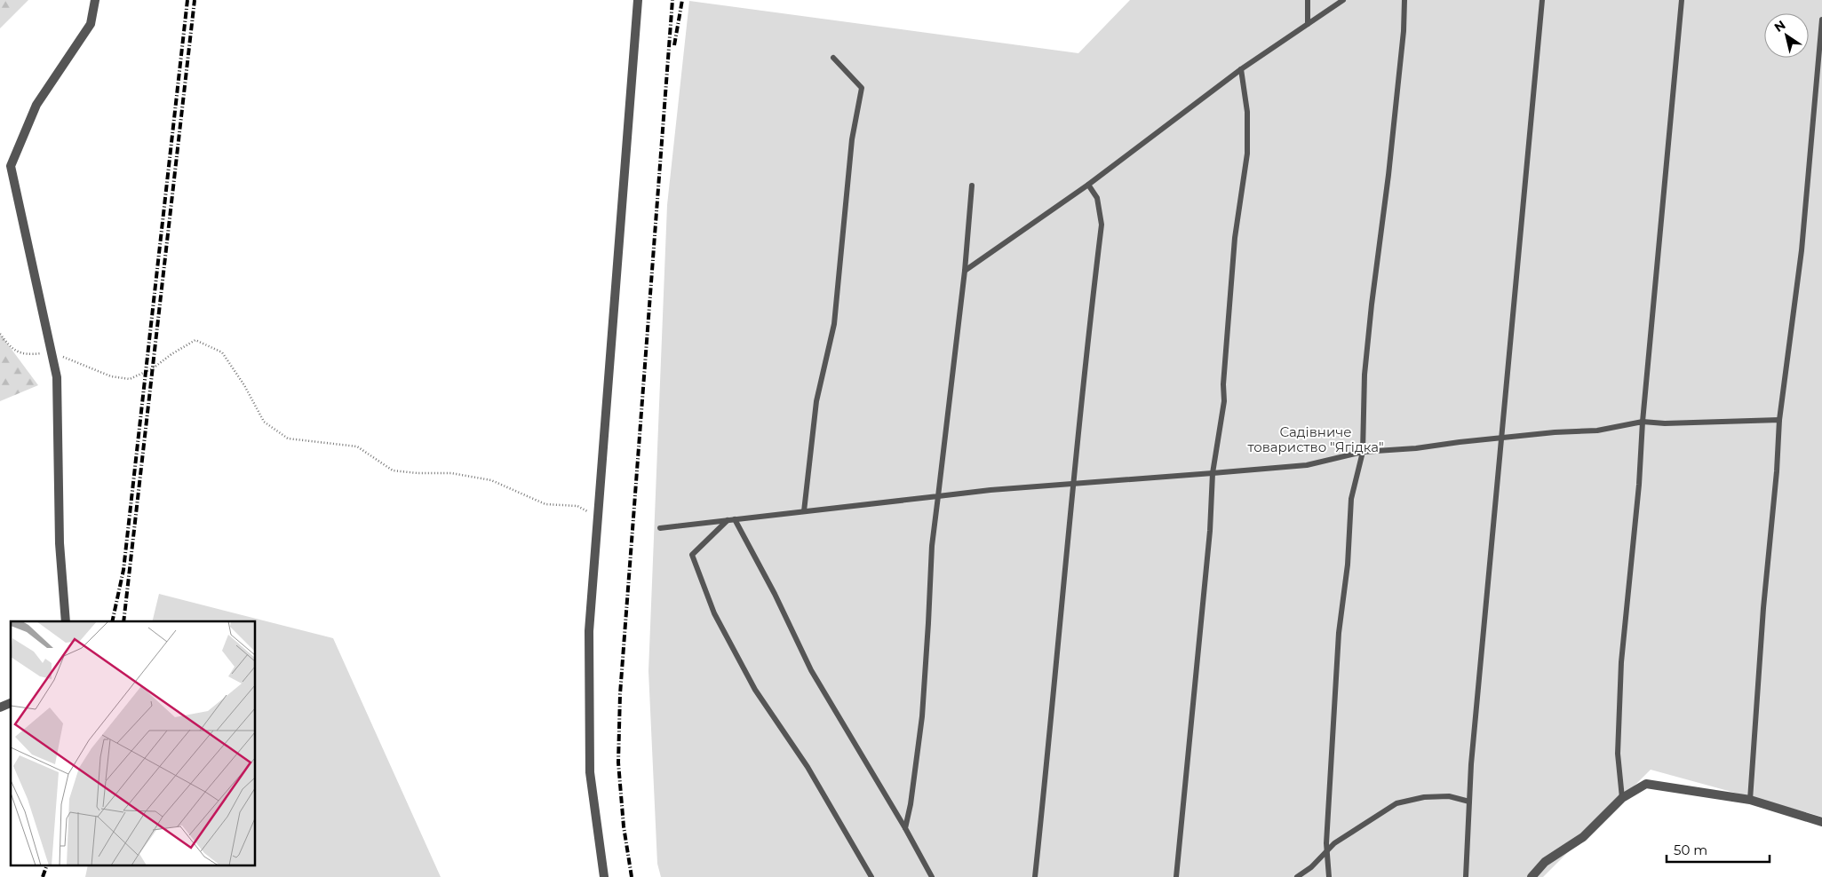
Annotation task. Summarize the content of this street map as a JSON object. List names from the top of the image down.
{
  "parks": ["Садівниче товариство \"Ягідка\""],
  "scale_bar": "50 m",
  "north": "top left"
}
